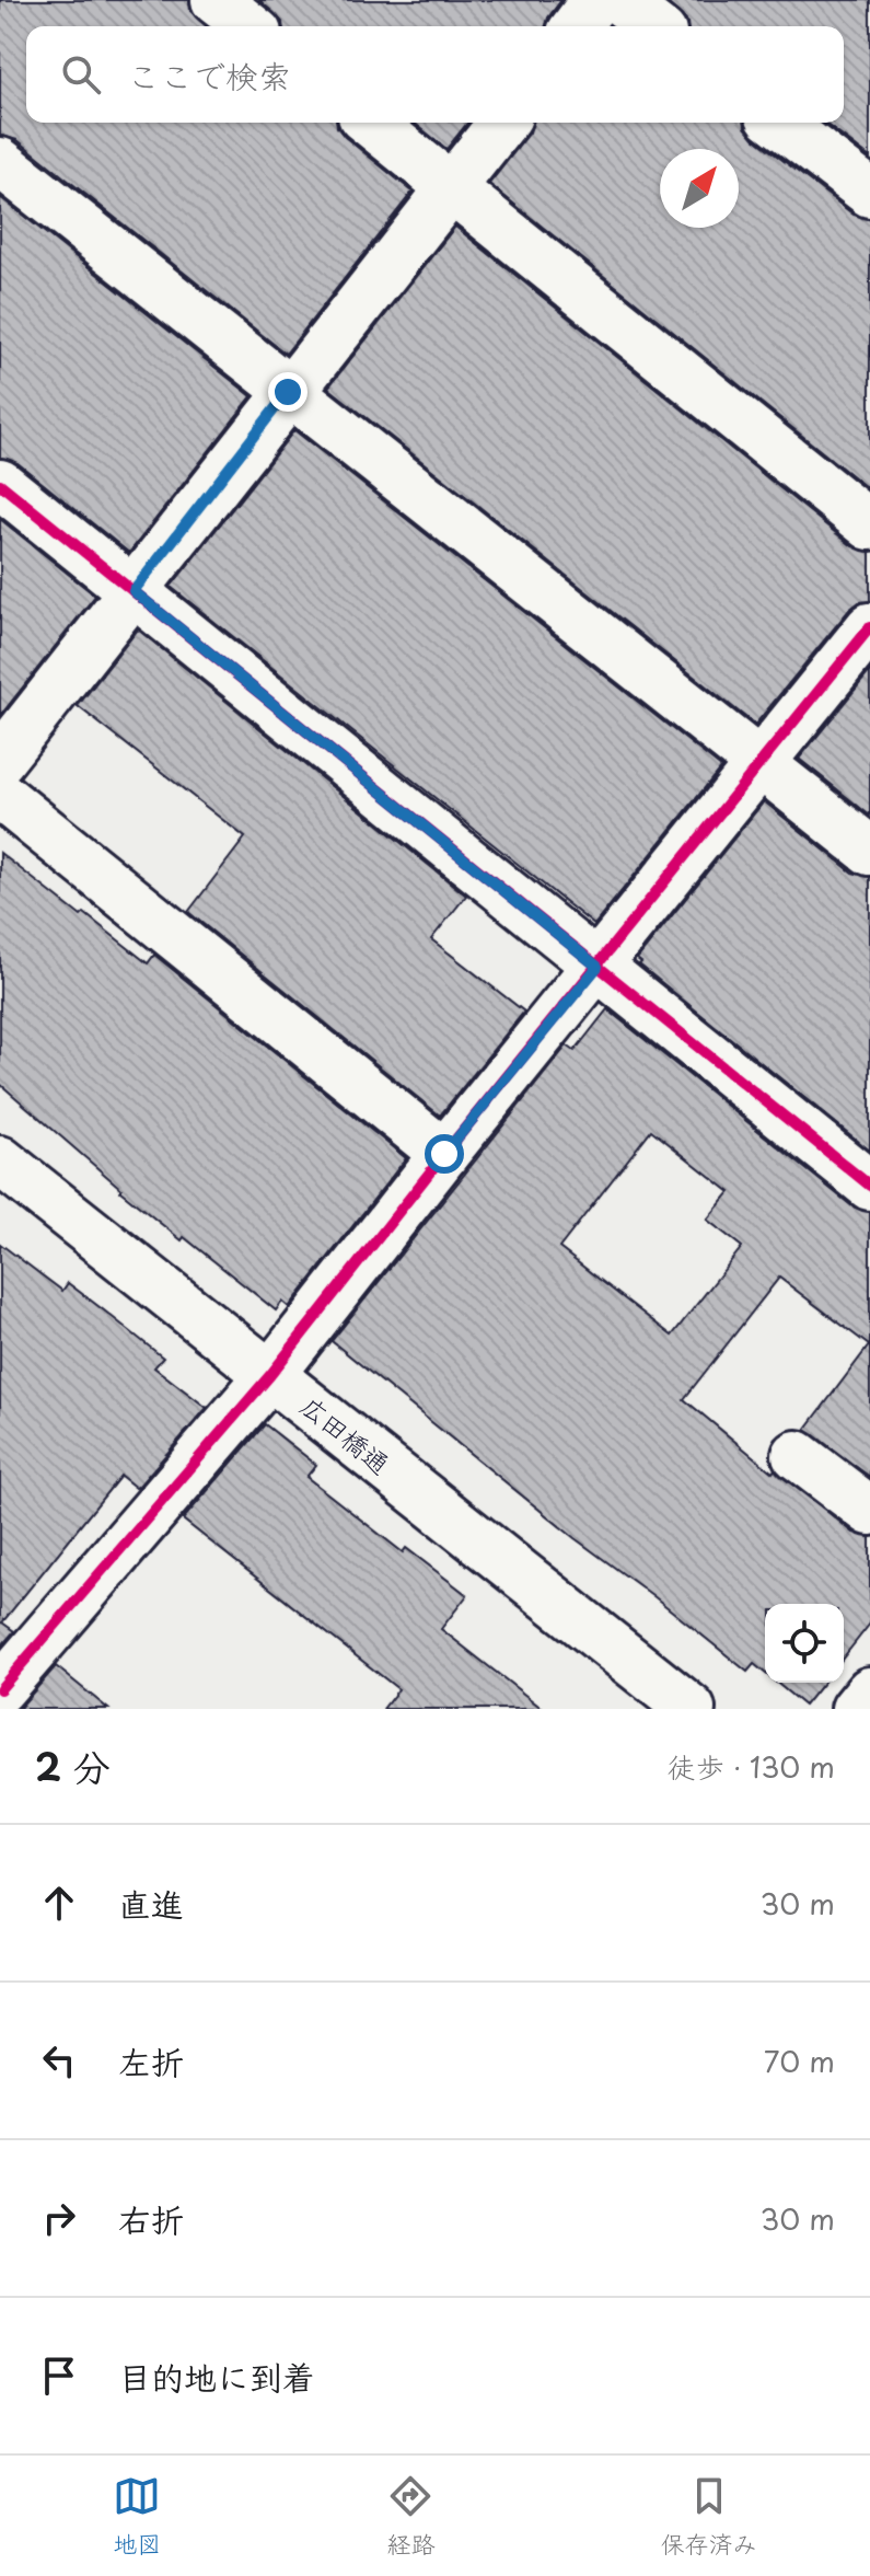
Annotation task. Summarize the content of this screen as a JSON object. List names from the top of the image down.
{
  "streets": {
    "street": ["広田橋通"]
  },
  "north": "top right",
  "page": {
    "search": "ここで検索",
    "heading": ["2 分", "徒歩 · 130 m"],
    "list": [
      ["直進", "30 m"],
      ["左折", "70 m"],
      ["右折", "30 m"],
      "目的地に到着"
    ],
    "nav": ["地図", "経路", "保存済み"]
  }
}
